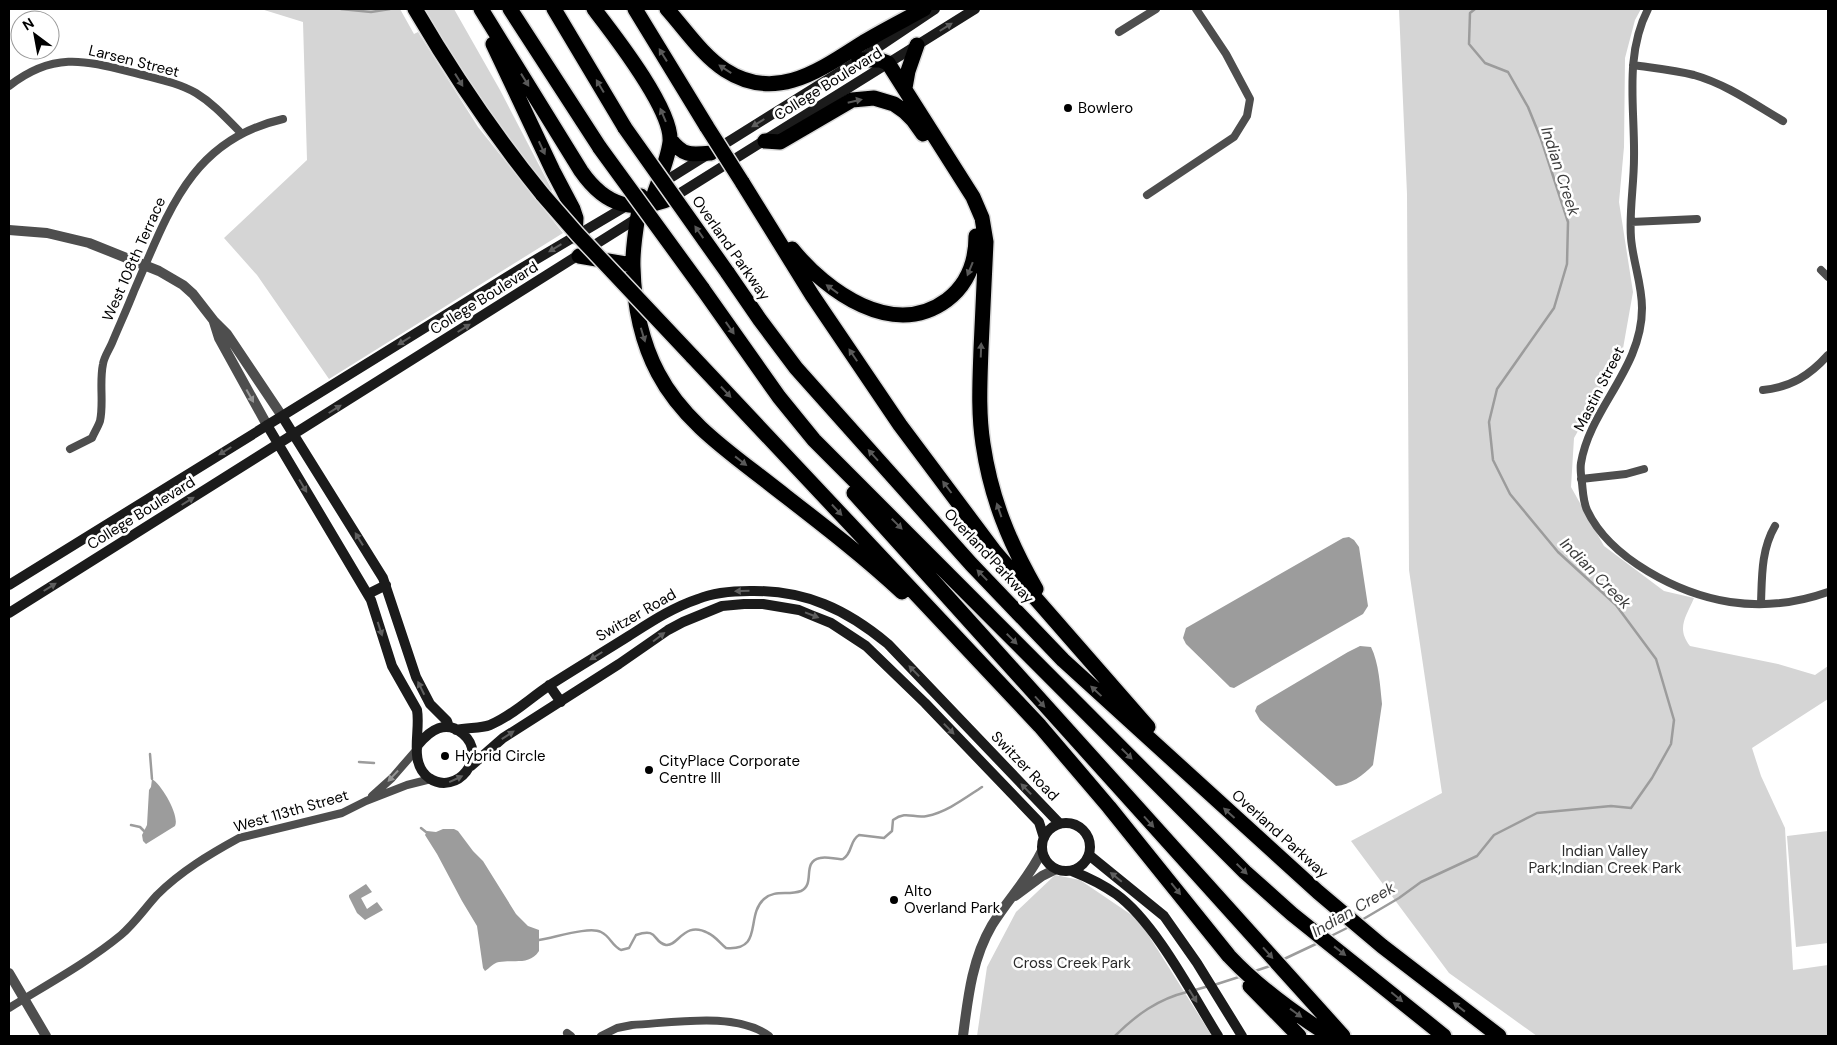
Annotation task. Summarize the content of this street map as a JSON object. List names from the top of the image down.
{
  "streets": {
    "highway": ["Overland Parkway"],
    "main road": ["College Boulevard", "Switzer Road"],
    "street": [
      "Larsen Street",
      "West 108th Terrace",
      "Mastin Street",
      "West 113th Street"
    ]
  },
  "crossings": [
    ["Larsen Street", "West 108th Terrace"],
    ["Switzer Road", "West 113th Street"]
  ],
  "water": ["Indian Creek"],
  "parks": ["Indian Valley Park;Indian Creek Park", "Cross Creek Park"],
  "places": [
    "Bowlero",
    "Hybrid Circle",
    "CityPlace Corporate Centre III",
    "Alto Overland Park"
  ],
  "north": "top left"
}
